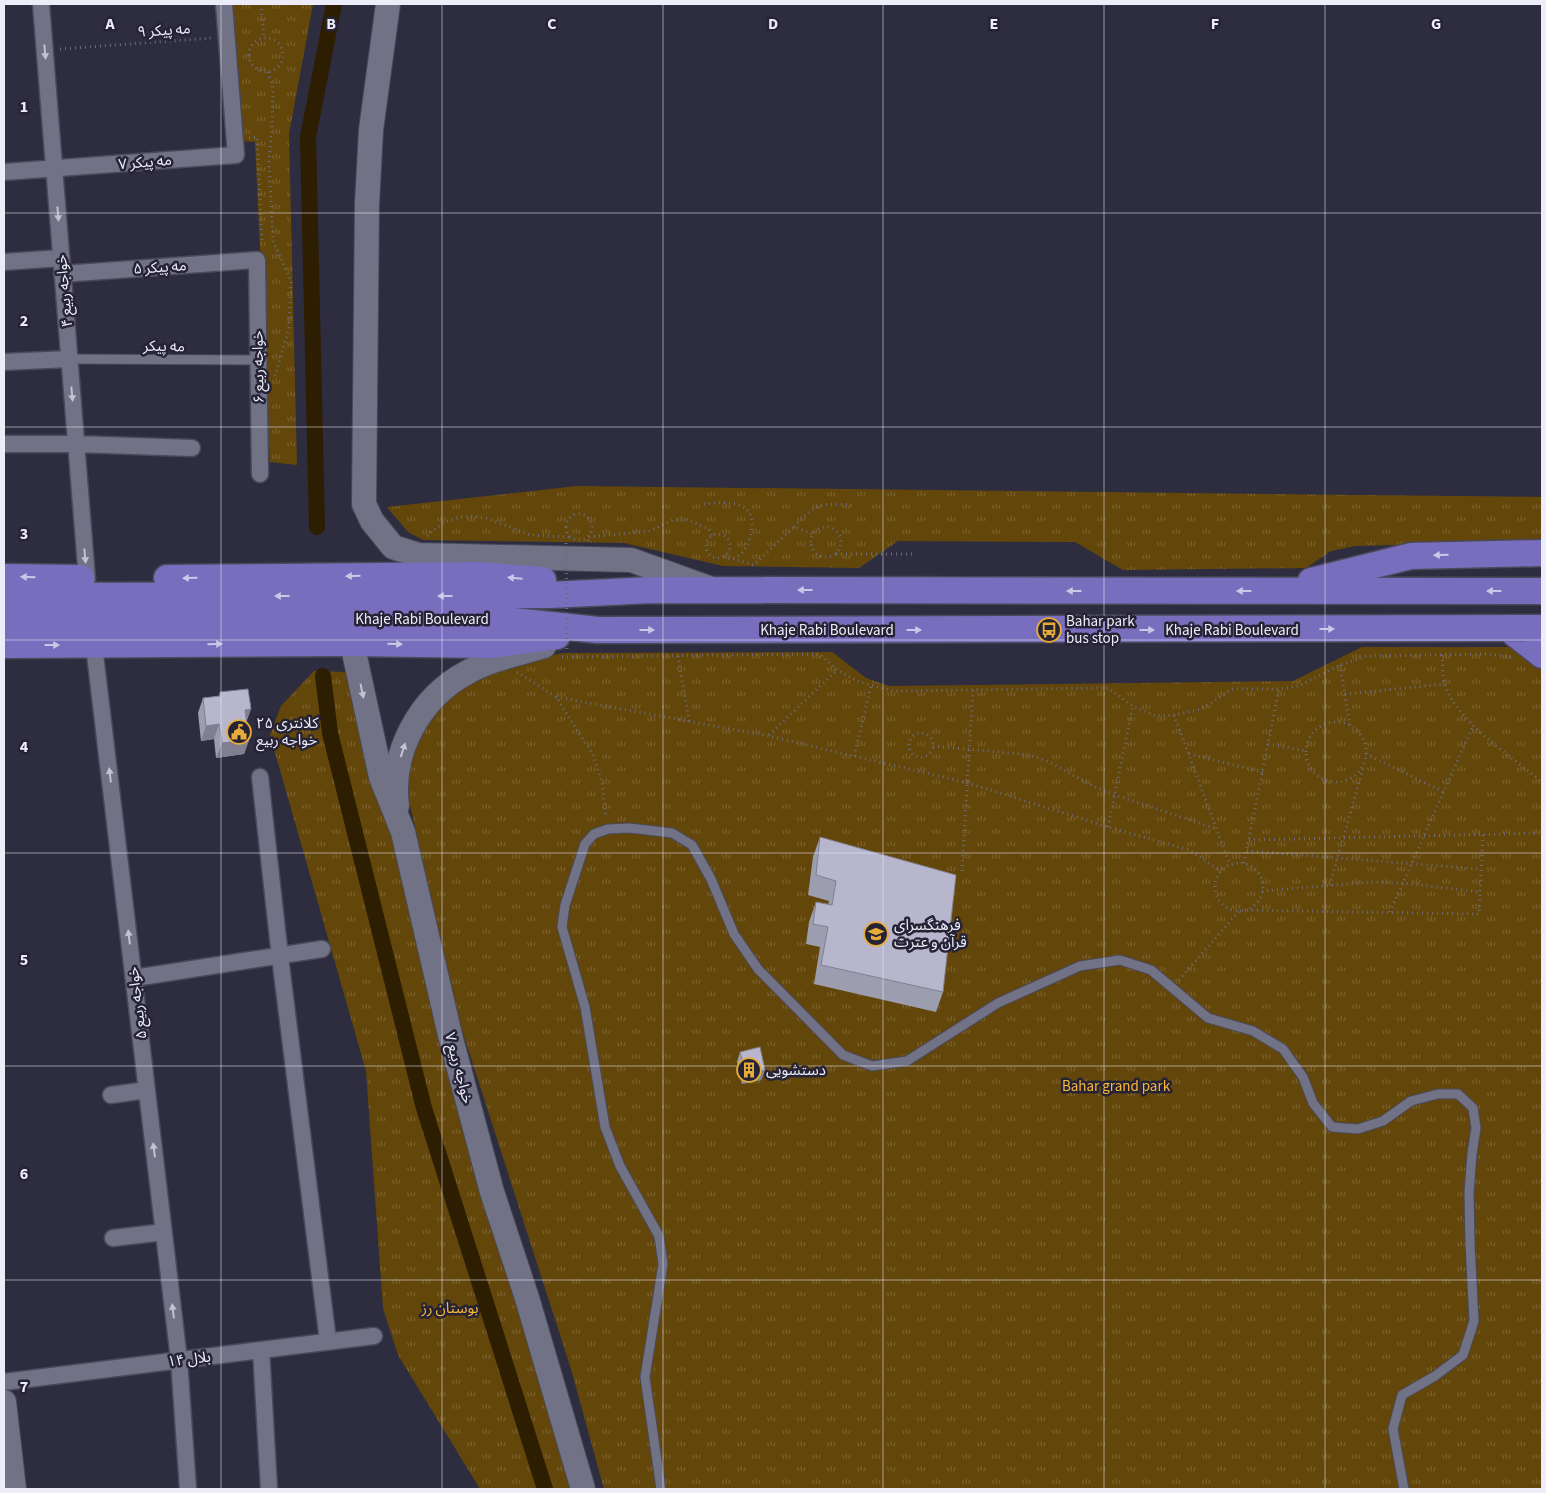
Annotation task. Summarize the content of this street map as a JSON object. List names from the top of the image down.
{
  "streets": {
    "main road": ["Khaje Rabi Boulevard"],
    "street": [
      "مه پیکر ۷",
      "مه پیکر ۵",
      "خواجه ربیع ۴",
      "خواجه ربیع ۶",
      "خواجه ربیع ۵",
      "خواجه ربیع ۷",
      "بلال ۱۴"
    ],
    "lane": ["مه پیکر"],
    "path": ["مه پیکر ۹"]
  },
  "crossings": [
    ["مه پیکر ۹", "مه پیکر ۷"],
    ["مه پیکر ۹", "خواجه ربیع ۴"],
    ["مه پیکر ۷", "خواجه ربیع ۴"],
    ["مه پیکر ۵", "خواجه ربیع ۴"],
    ["مه پیکر ۵", "خواجه ربیع ۶"],
    ["خواجه ربیع ۴", "مه پیکر"],
    ["مه پیکر", "خواجه ربیع ۶"],
    ["خواجه ربیع ۵", "بلال ۱۴"]
  ],
  "one_way": ["خواجه ربیع ۴", "خواجه ربیع ۵"],
  "parks": ["Bahar grand park", "بوستان رز"],
  "places": {
    "bus stop": ["Bahar park bus stop"],
    "public building": ["کلانتری ٢۵ خواجه ربیع"],
    "school or university": ["فرهنگسرای قرآن و عترت"],
    "building": ["دستشویی"]
  },
  "grid": {
    "columns": [
      "A",
      "B",
      "C",
      "D",
      "E",
      "F",
      "G"
    ],
    "rows": [
      "1",
      "2",
      "3",
      "4",
      "5",
      "6",
      "7"
    ]
  }
}
